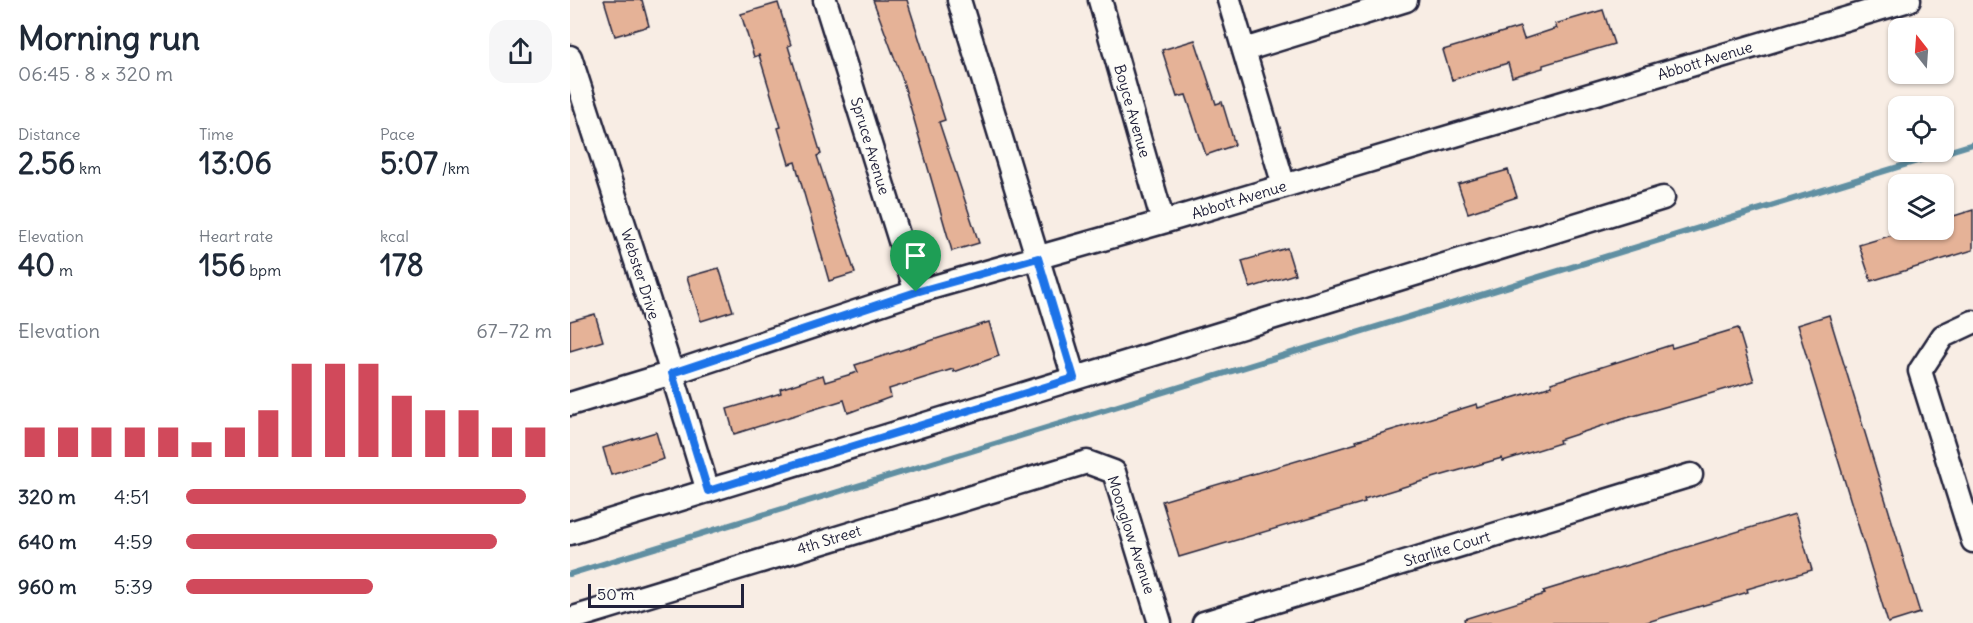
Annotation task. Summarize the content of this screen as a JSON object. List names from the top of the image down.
{
  "streets": {
    "street": [
      "Abbott Avenue",
      "Boyce Avenue",
      "Spruce Avenue",
      "Webster Drive",
      "Moonglow Avenue",
      "4th Street",
      "Starlite Court"
    ]
  },
  "crossings": [
    ["Abbott Avenue", "Boyce Avenue"],
    ["Abbott Avenue", "Spruce Avenue"],
    ["Abbott Avenue", "Webster Drive"],
    ["Moonglow Avenue", "4th Street"]
  ],
  "scale_bar": "50 m",
  "north": "top",
  "page": {
    "heading": ["Morning run", "06:45 · 8 × 320 m"],
    "stats": [
      ["Distance", "2.56 km"],
      ["Time", "13:06"],
      ["Pace", "5:07 /km"],
      ["Elevation", "40 m"],
      ["Heart rate", "156 bpm"],
      ["kcal", "178"]
    ],
    "chart": ["Elevation", "67–72 m"],
    "list": [
      {
        "name": "320 m",
        "note": "4:51"
      },
      {
        "name": "640 m",
        "note": "4:59"
      },
      {
        "name": "960 m",
        "note": "5:39"
      }
    ],
    "scale": "50 m"
  }
}
